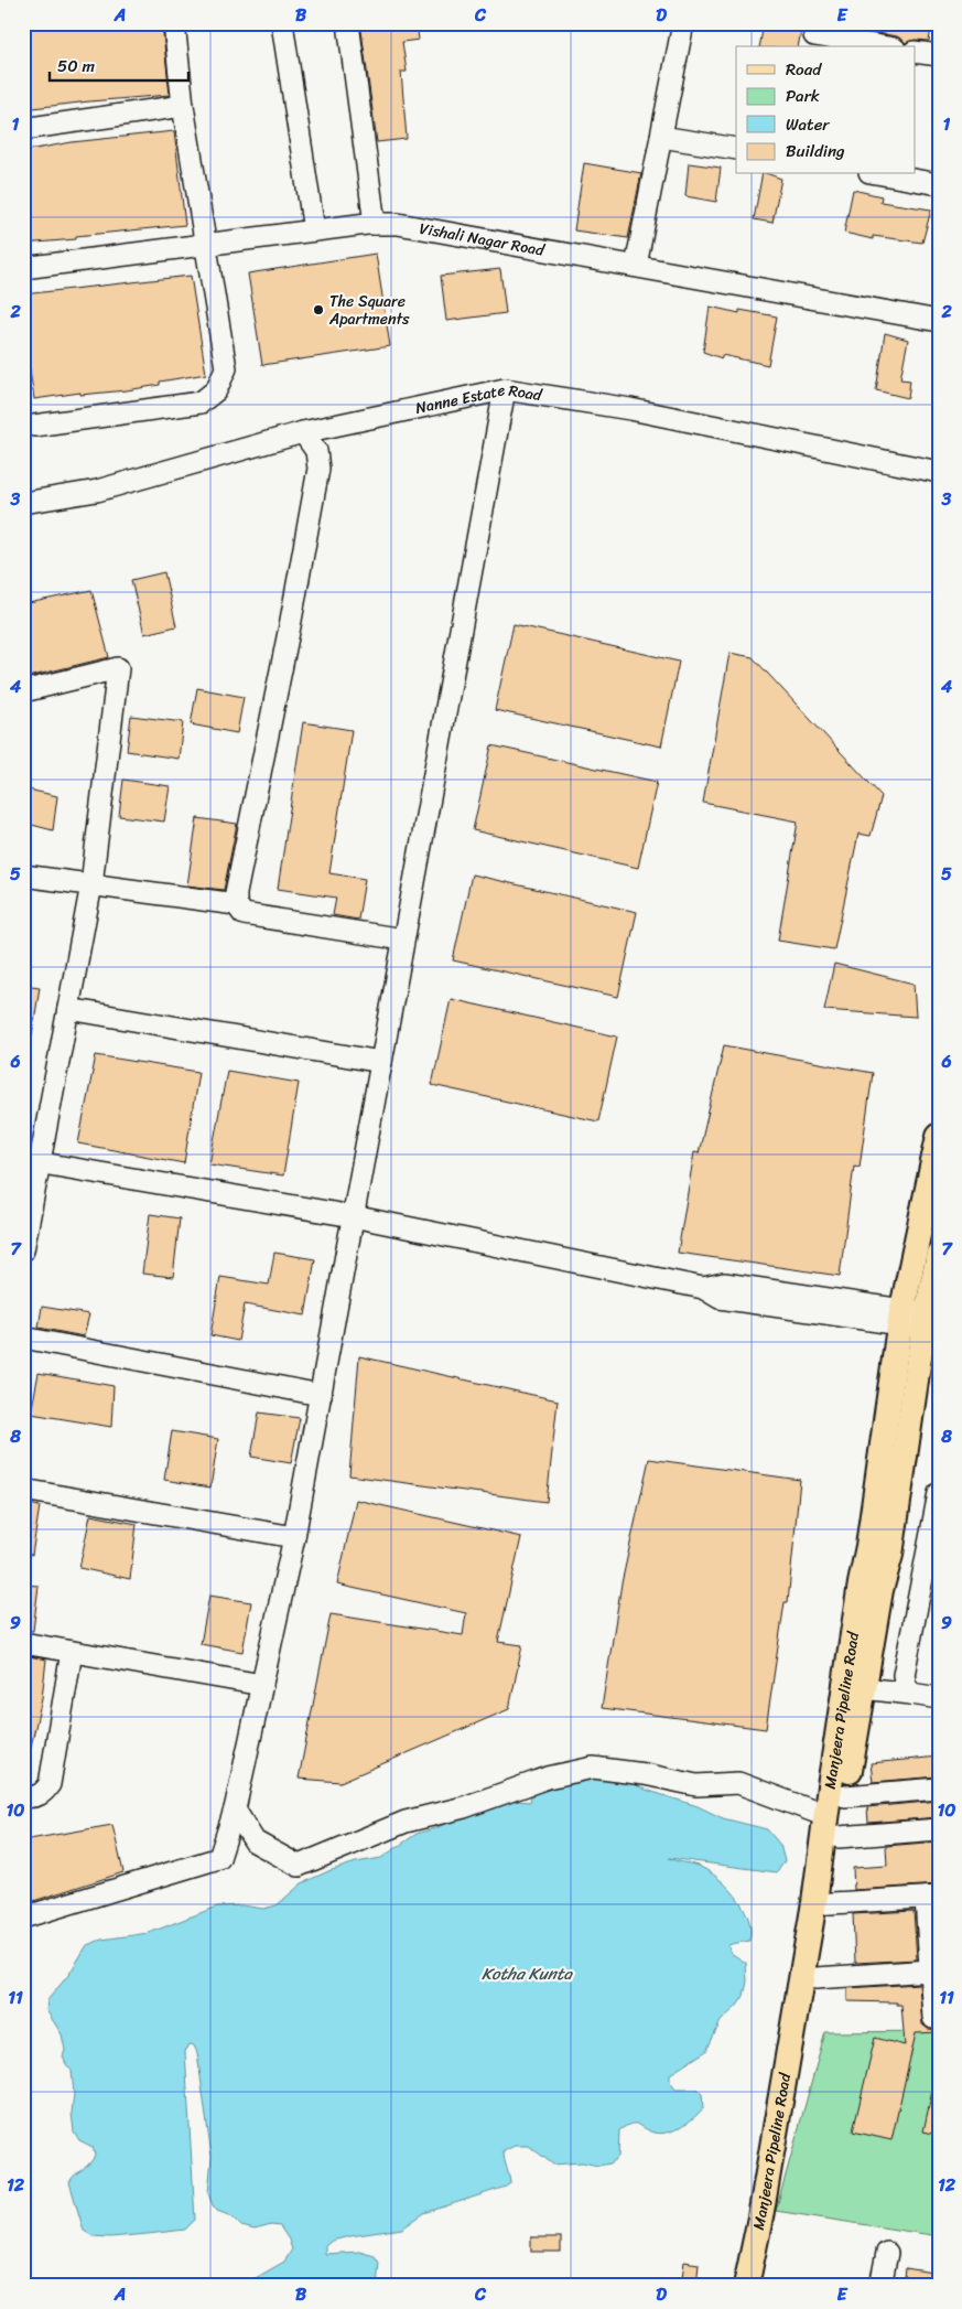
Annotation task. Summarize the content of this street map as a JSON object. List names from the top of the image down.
{
  "streets": {
    "main road": ["Manjeera Pipeline Road"],
    "street": ["Vishali Nagar Road", "Nanne Estate Road"]
  },
  "water": ["Kotha Kunta"],
  "places": ["The Square Apartments"],
  "legend": [
    "Road",
    "Park",
    "Water",
    "Building"
  ],
  "scale_bar": "50 m",
  "grid": {
    "columns": [
      "A",
      "B",
      "C",
      "D",
      "E"
    ],
    "rows": [
      "1",
      "2",
      "3",
      "4",
      "5",
      "6",
      "7",
      "8",
      "9",
      "10",
      "11",
      "12"
    ]
  }
}
